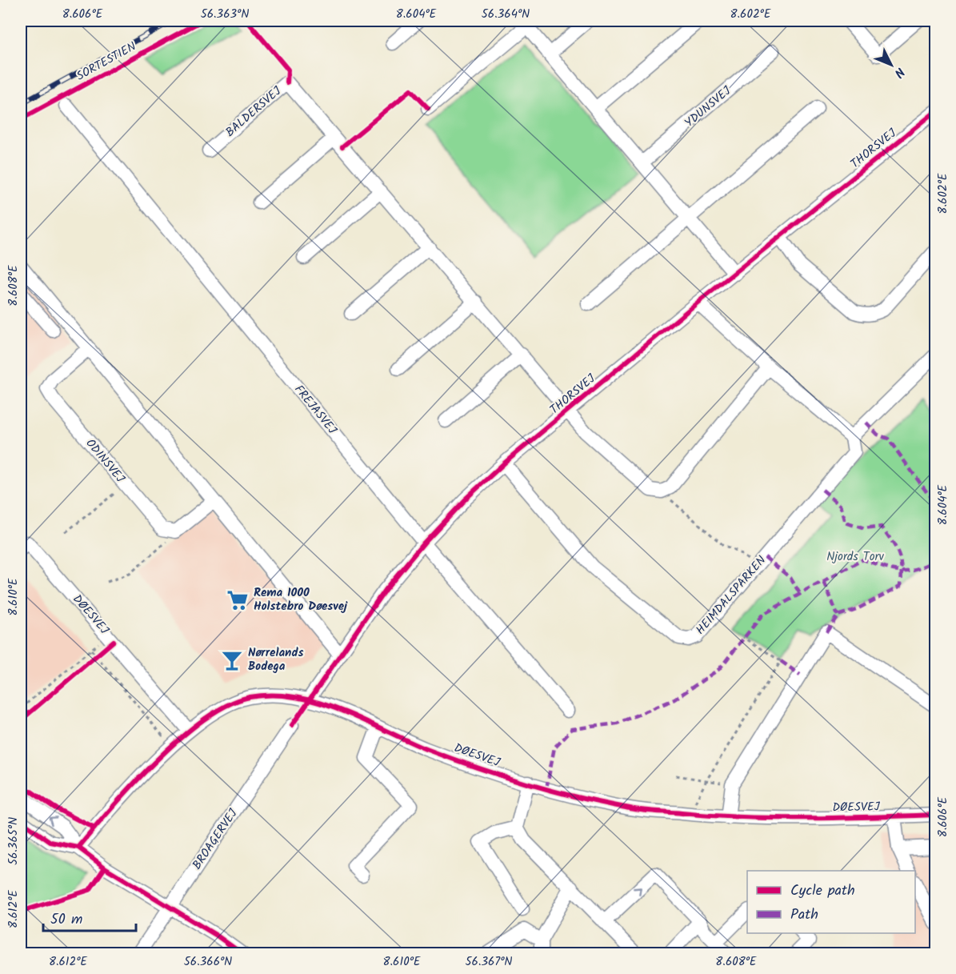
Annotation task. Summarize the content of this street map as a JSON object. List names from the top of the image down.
{
  "streets": {
    "street": [
      "YDUNSVEJ",
      "BALDERSVEJ",
      "THORSVEJ",
      "FREJASVEJ",
      "ODINSVEJ",
      "HEIMDALSPARKEN",
      "DØESVEJ",
      "BROAGERVEJ"
    ],
    "cycle path": ["SORTESTIEN"]
  },
  "crossings": [
    ["BALDERSVEJ", "THORSVEJ"],
    ["THORSVEJ", "FREJASVEJ"],
    ["THORSVEJ", "HEIMDALSPARKEN"],
    ["THORSVEJ", "DØESVEJ"]
  ],
  "parks": ["Njords Torv"],
  "places": {
    "supermarket": ["Rema 1000 Holstebro Døesvej"],
    "bar": ["Nørrelands Bodega"]
  },
  "legend": ["Cycle path", "Path"],
  "scale_bar": "50 m",
  "north": "bottom right",
  "coordinates": [
    "8.606°E",
    "56.363°N",
    "8.604°E",
    "56.364°N",
    "8.602°E",
    "8.608°E",
    "8.610°E",
    "56.365°N",
    "8.612°E",
    "56.366°N",
    "56.367°N"
  ]
}
